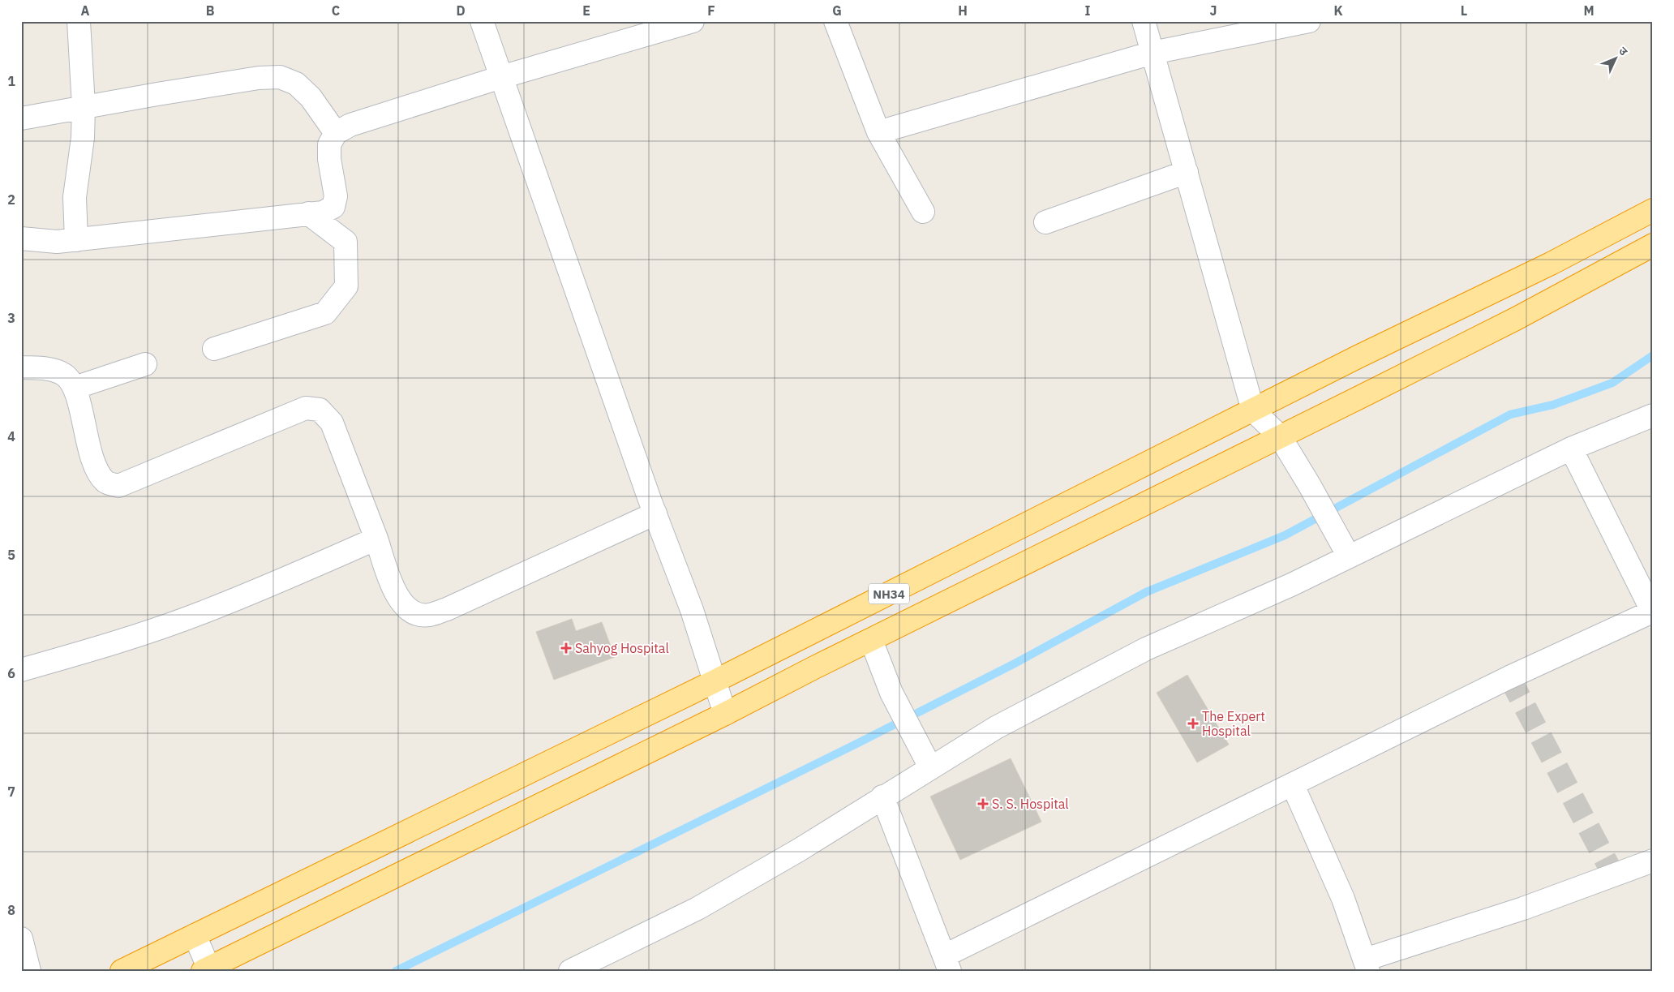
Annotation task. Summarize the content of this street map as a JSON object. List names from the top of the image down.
{
  "streets": {
    "highway": ["NH34"]
  },
  "places": {
    "health": ["Sahyog Hospital", "The Expert Hospital", "S. S. Hospital"]
  },
  "north": "top right",
  "grid": {
    "columns": [
      "A",
      "B",
      "C",
      "D",
      "E",
      "F",
      "G",
      "H",
      "I",
      "J",
      "K",
      "L",
      "M"
    ],
    "rows": [
      "1",
      "2",
      "3",
      "4",
      "5",
      "6",
      "7",
      "8"
    ]
  }
}
